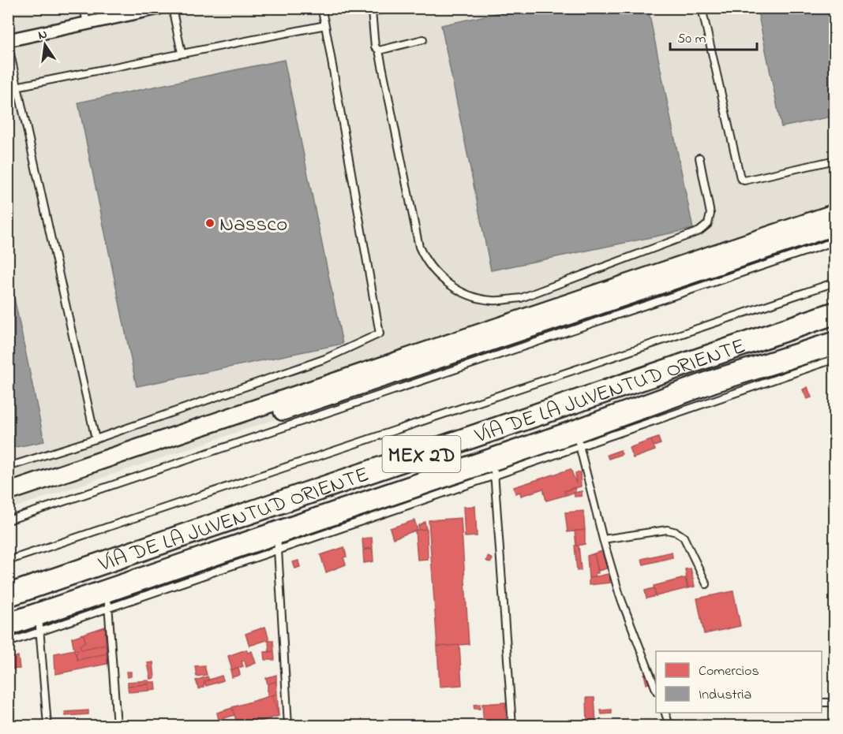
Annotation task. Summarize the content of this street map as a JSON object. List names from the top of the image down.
{
  "streets": {
    "highway": ["VÍA DE LA JUVENTUD ORIENTE", "MEX 2D"]
  },
  "places": ["Nassco"],
  "legend": ["Comercios", "Industria"],
  "scale_bar": "50 m",
  "north": "top"
}
